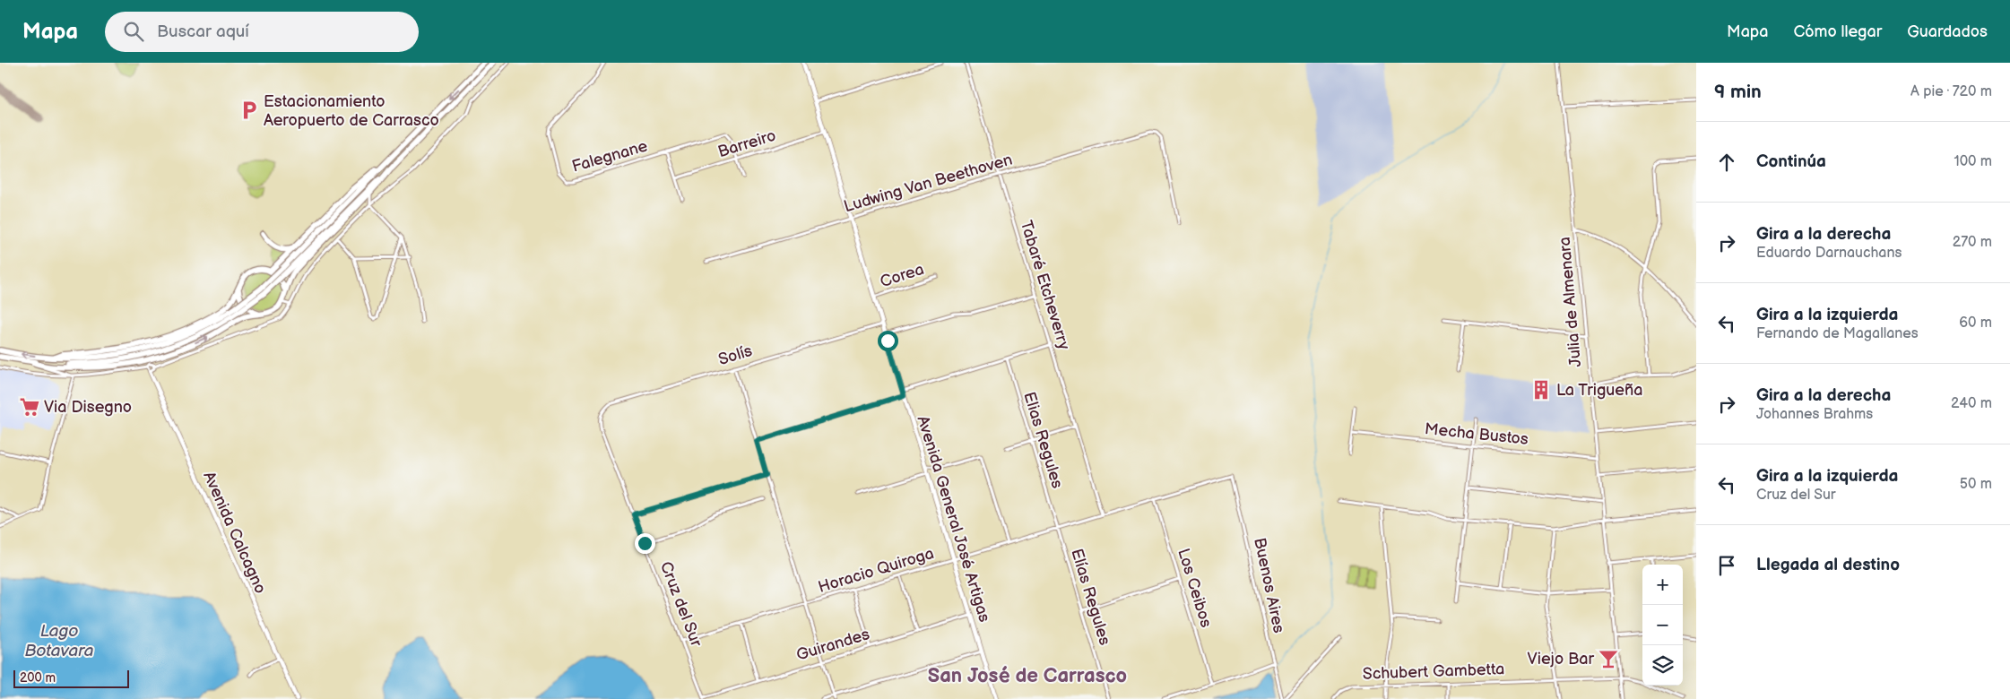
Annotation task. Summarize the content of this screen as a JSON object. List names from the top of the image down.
{
  "streets": {
    "street": [
      "Barreiro",
      "Falegnane",
      "Ludwing Van Beethoven",
      "Corea",
      "Tabaré Etcheverry",
      "Julia de Almenara",
      "Solís",
      "Mecha Bustos",
      "Elias Regules",
      "Avenida General José Artigas",
      "Avenida Calcagno",
      "Horacio Quiroga",
      "Buenos Aires",
      "Los Ceibos",
      "Elías Regules",
      "Cruz del Sur",
      "Guirandes",
      "Schubert Gambetta"
    ]
  },
  "crossings": [
    ["Barreiro", "Falegnane"],
    ["Barreiro", "Avenida General José Artigas"],
    ["Ludwing Van Beethoven", "Tabaré Etcheverry"],
    ["Ludwing Van Beethoven", "Avenida General José Artigas"],
    ["Corea", "Avenida General José Artigas"],
    ["Tabaré Etcheverry", "Horacio Quiroga"],
    ["Julia de Almenara", "Mecha Bustos"],
    ["Julia de Almenara", "Schubert Gambetta"],
    ["Solís", "Avenida General José Artigas"],
    ["Solís", "Cruz del Sur"],
    ["Elias Regules", "Horacio Quiroga"],
    ["Elias Regules", "Elías Regules"],
    ["Avenida General José Artigas", "Horacio Quiroga"],
    ["Avenida General José Artigas", "Guirandes"],
    ["Horacio Quiroga", "Buenos Aires"],
    ["Horacio Quiroga", "Los Ceibos"],
    ["Horacio Quiroga", "Elías Regules"],
    ["Horacio Quiroga", "Cruz del Sur"],
    ["Cruz del Sur", "Guirandes"]
  ],
  "districts": ["San José de Carrasco"],
  "water": ["Lago Botavara"],
  "places": {
    "parking": ["Estacionamiento Aeropuerto de Carrasco"],
    "building": ["La Trigueña"],
    "supermarket": ["Via Disegno"],
    "bar": ["Viejo Bar"]
  },
  "scale_bar": "200 m",
  "page": {
    "header": "Mapa",
    "search": "Buscar aquí",
    "nav": ["Mapa", "Cómo llegar", "Guardados"],
    "heading": ["9 min", "A pie · 720 m"],
    "list": [
      ["Continúa", "100 m"],
      ["Gira a la derecha", "Eduardo Darnauchans", "270 m"],
      ["Gira a la izquierda", "Fernando de Magallanes", "60 m"],
      ["Gira a la derecha", "Johannes Brahms", "240 m"],
      ["Gira a la izquierda", "Cruz del Sur", "50 m"],
      "Llegada al destino"
    ],
    "map_buttons": ["+", "−"],
    "scale": "200 m"
  }
}
